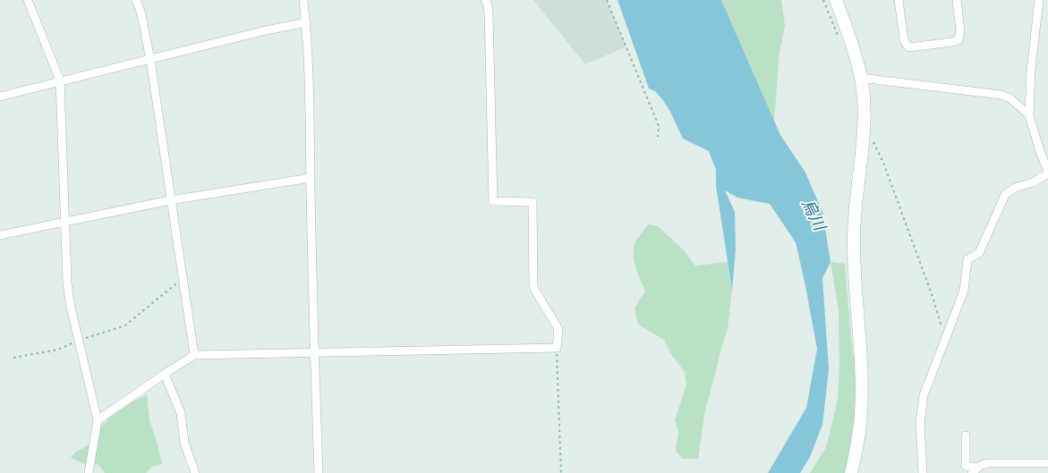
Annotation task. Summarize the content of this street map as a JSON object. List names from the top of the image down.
{
  "water": ["烏川"]
}
